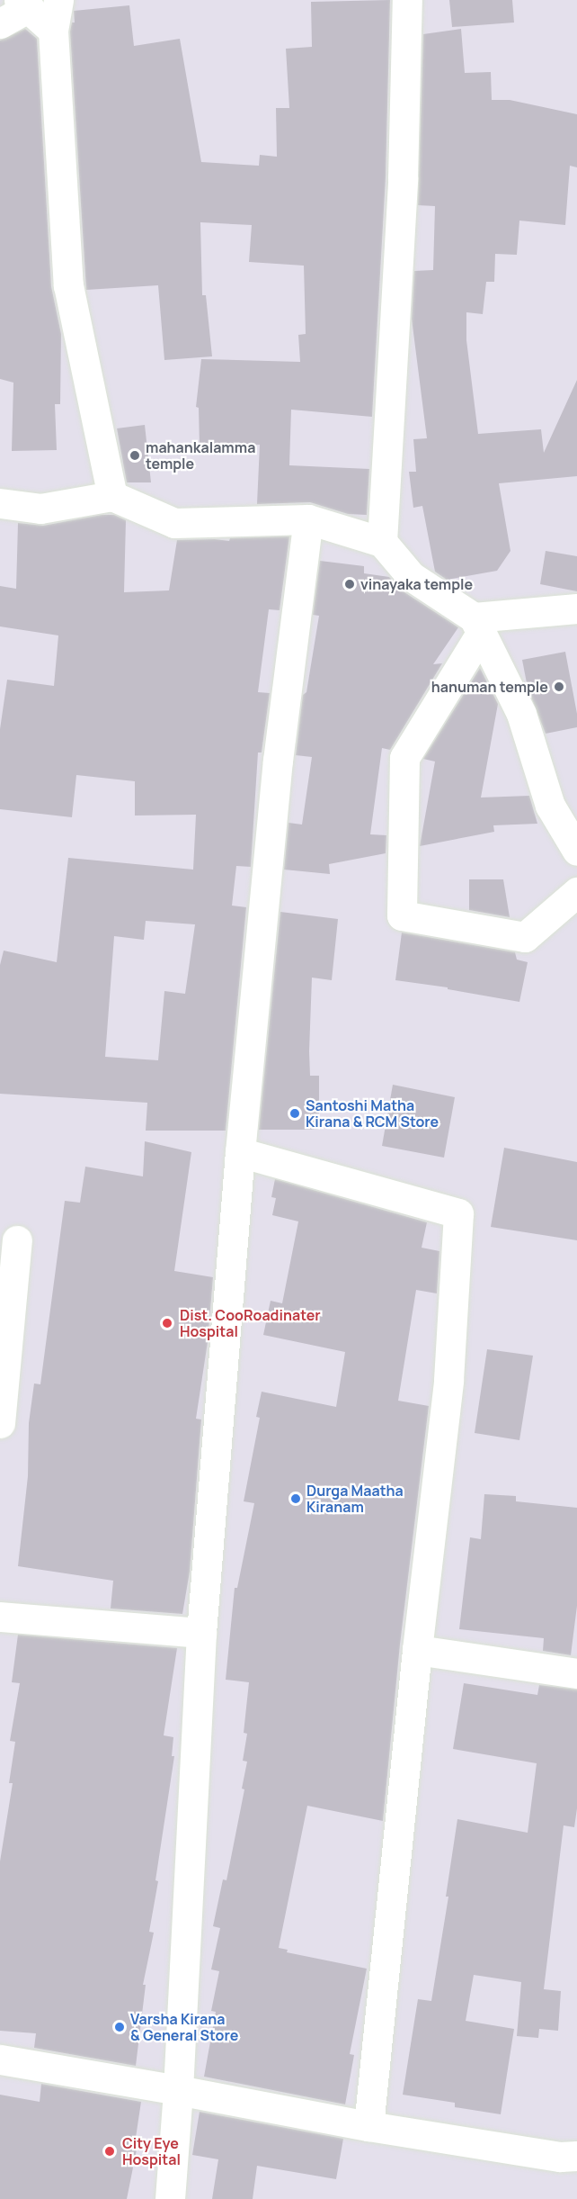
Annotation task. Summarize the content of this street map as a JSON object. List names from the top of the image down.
{
  "places": [
    "mahankalamma temple",
    "vinayaka temple",
    "hanuman temple",
    "Santoshi Matha Kirana & RCM Store",
    "Dist. CooRoadinater Hospital",
    "Durga Maatha Kiranam",
    "Varsha Kirana & General Store",
    "City Eye Hospital"
  ]
}
